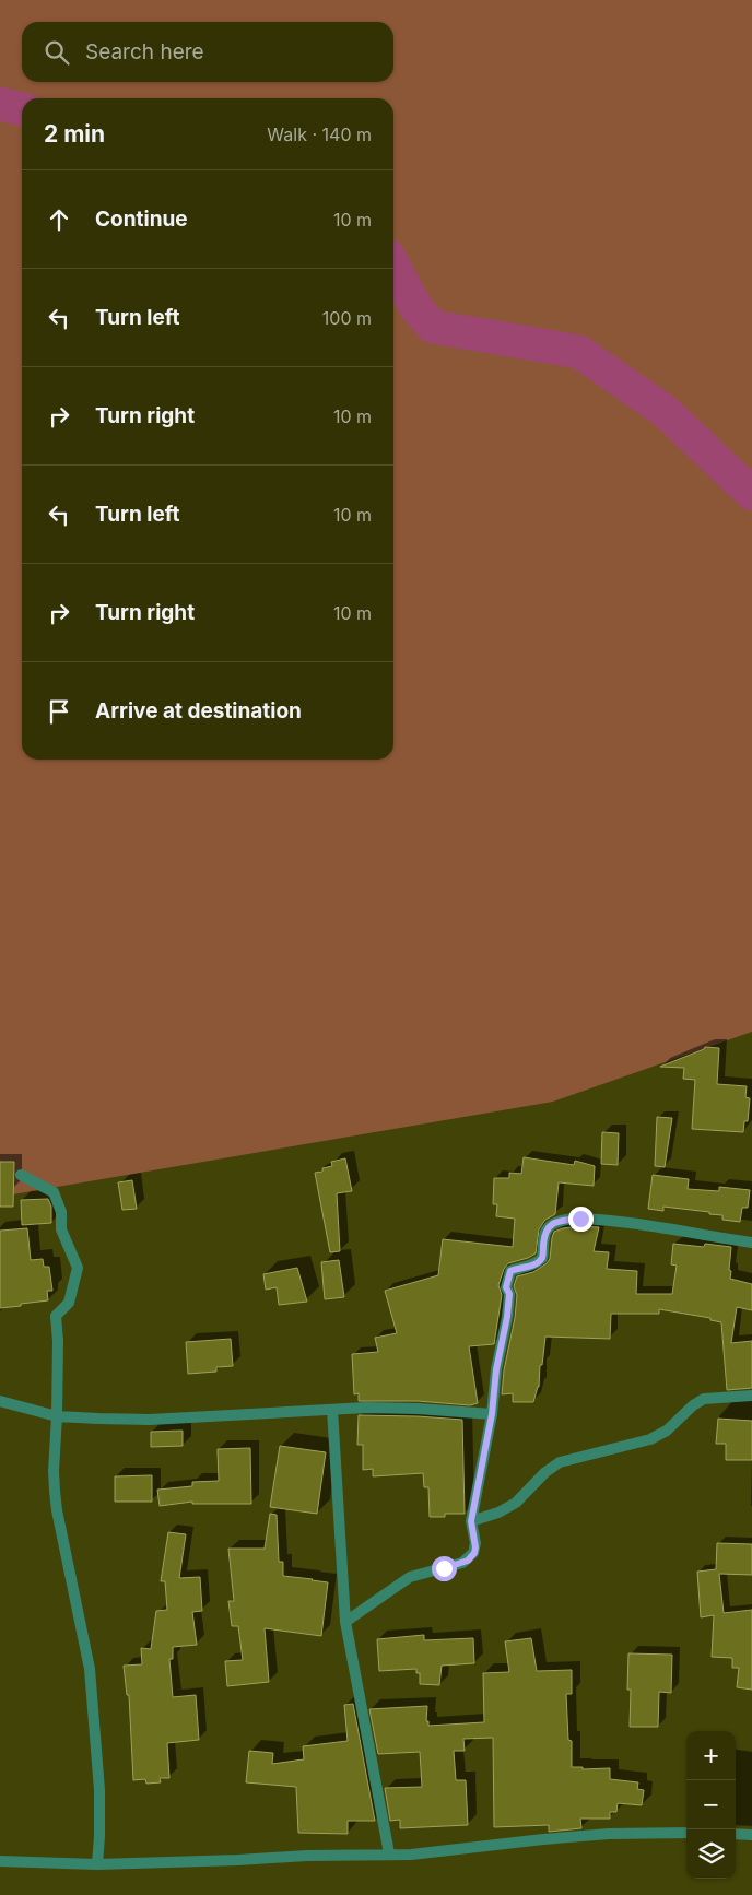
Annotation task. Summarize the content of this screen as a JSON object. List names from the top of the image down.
{
  "page": {
    "search": "Search here",
    "heading": ["2 min", "Walk · 140 m"],
    "list": [
      ["Continue", "10 m"],
      ["Turn left", "100 m"],
      ["Turn right", "10 m"],
      ["Turn left", "10 m"],
      ["Turn right", "10 m"],
      "Arrive at destination"
    ],
    "map_buttons": ["+", "−"]
  }
}
